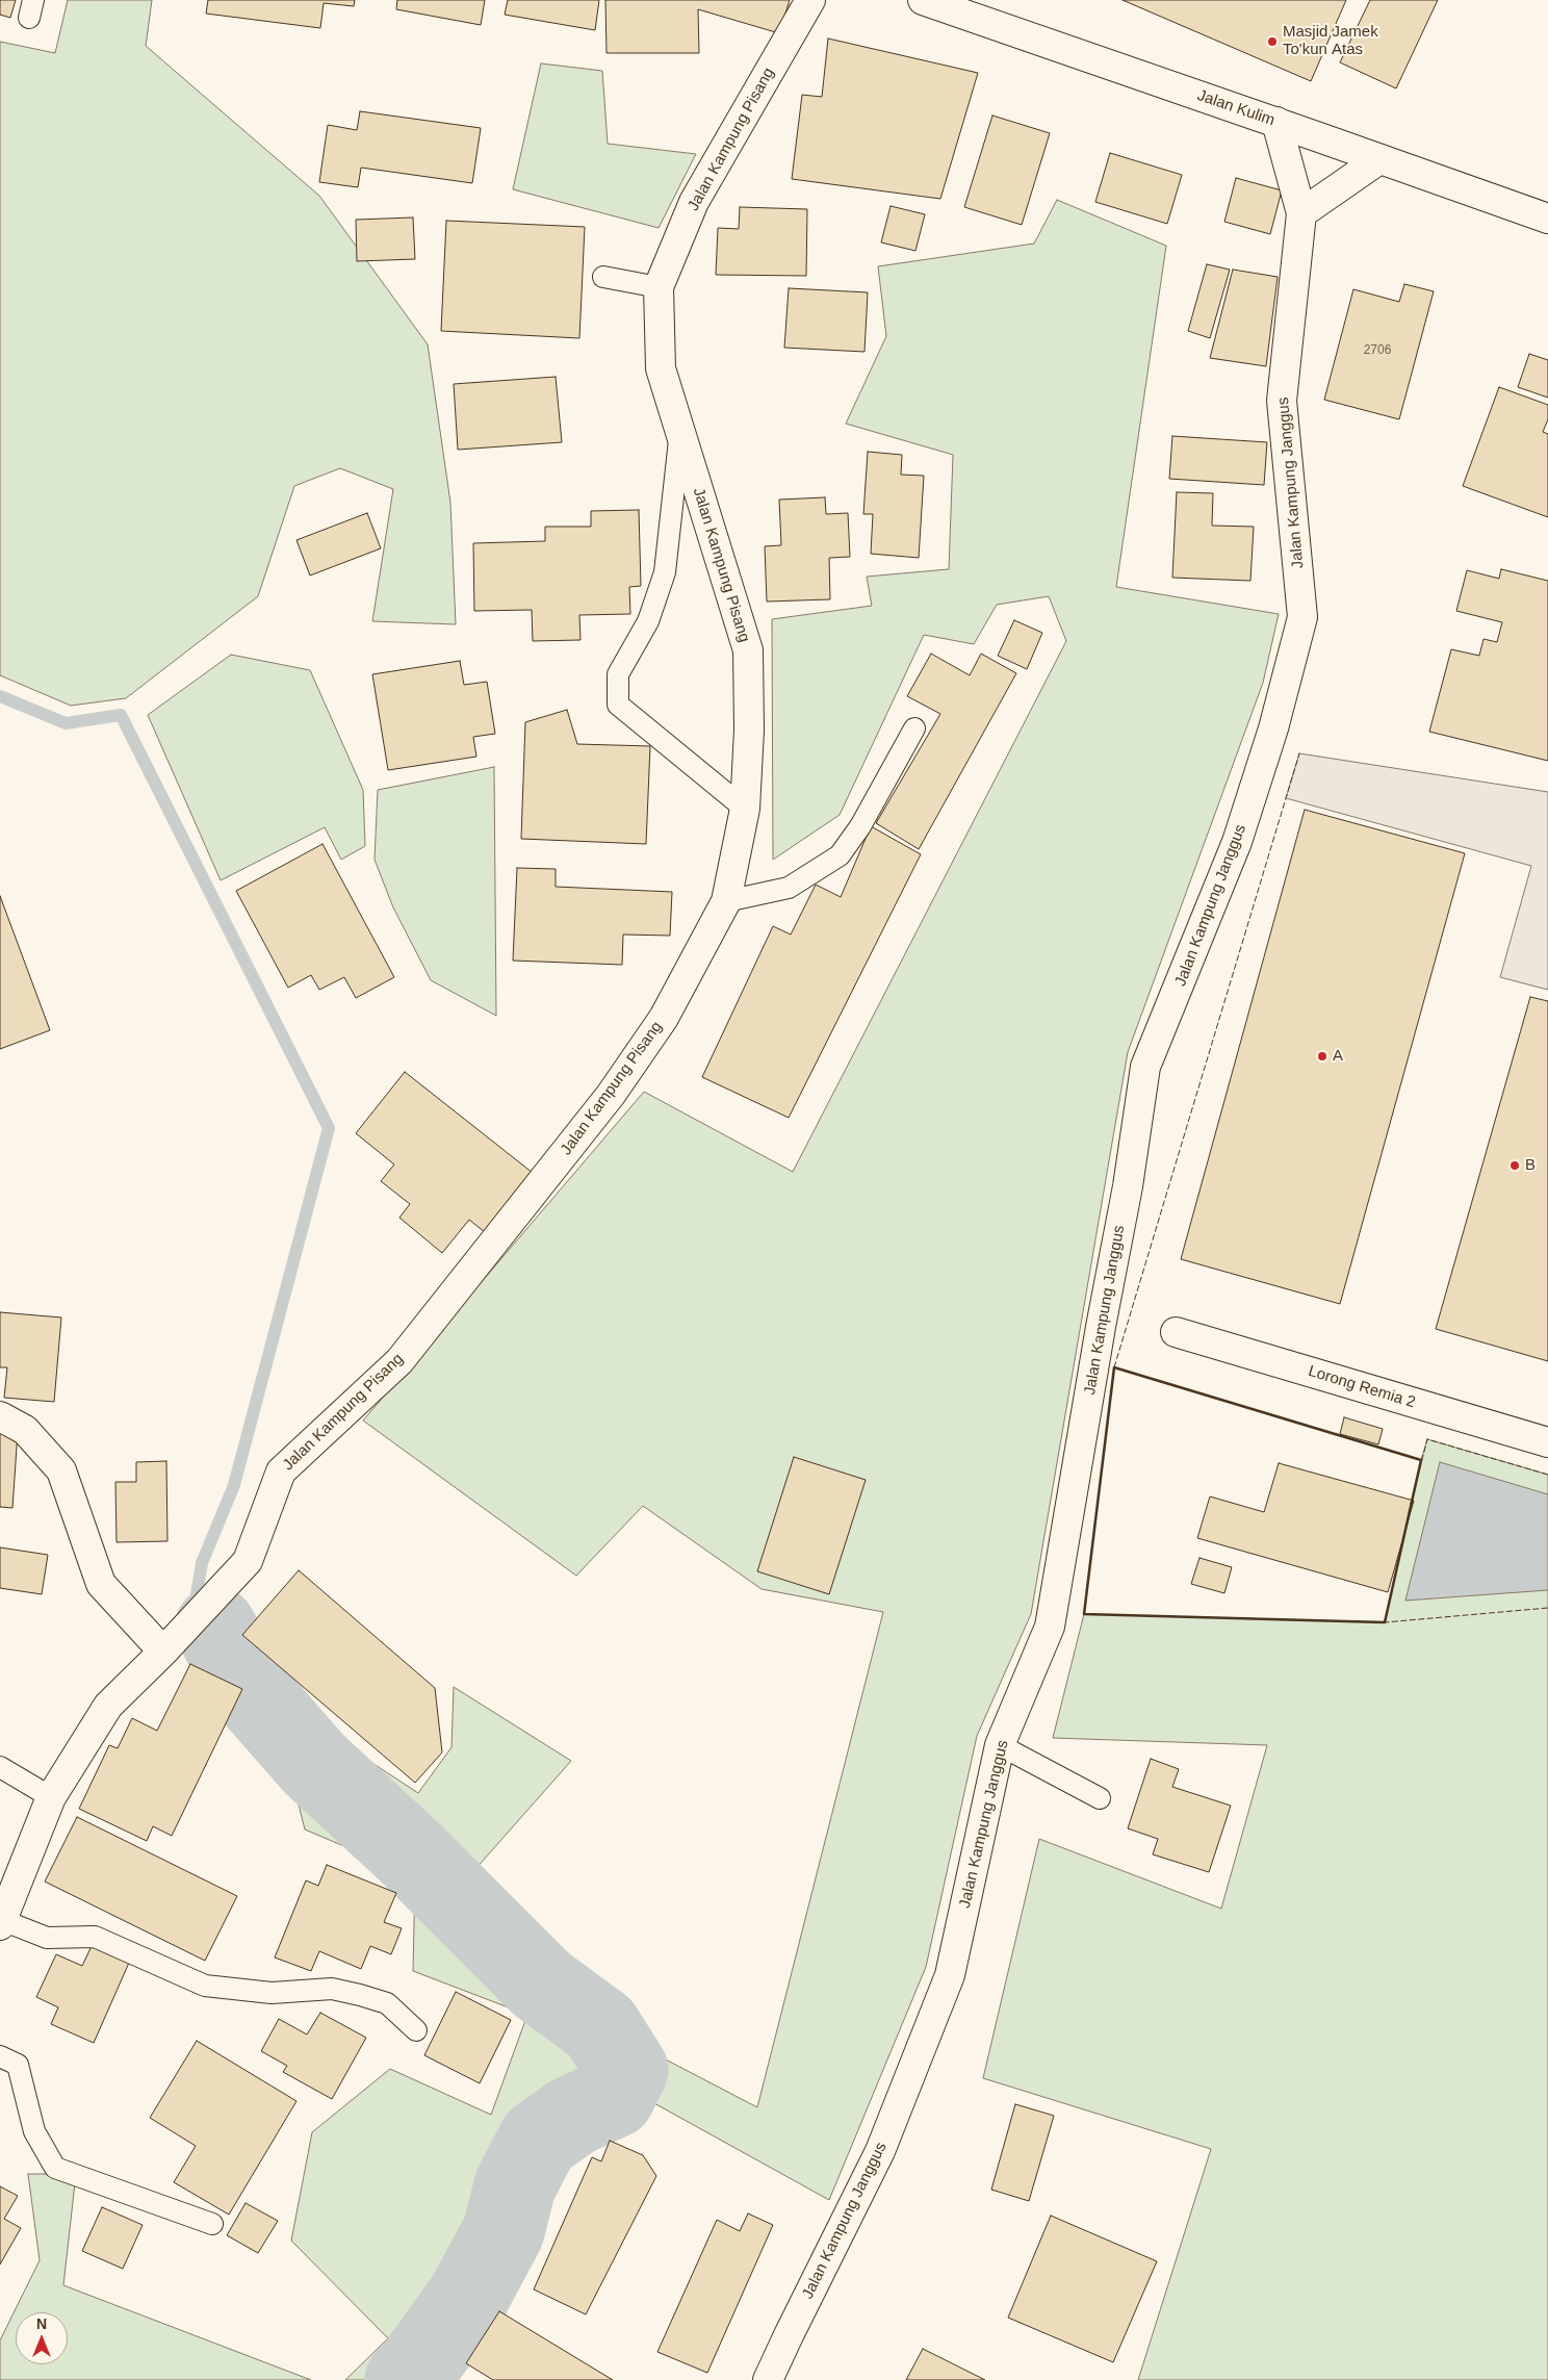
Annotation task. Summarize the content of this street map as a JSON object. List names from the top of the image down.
{
  "streets": {
    "street": [
      "Jalan Kulim",
      "Jalan Kampung Pisang",
      "Jalan Kampung Janggus",
      "Lorong Remia 2"
    ]
  },
  "crossings": [
    ["Jalan Kulim", "Jalan Kampung Janggus"]
  ],
  "places": ["Masjid Jamek To'kun Atas", "A", "B"],
  "house_numbers": ["2706"],
  "north": "top"
}
